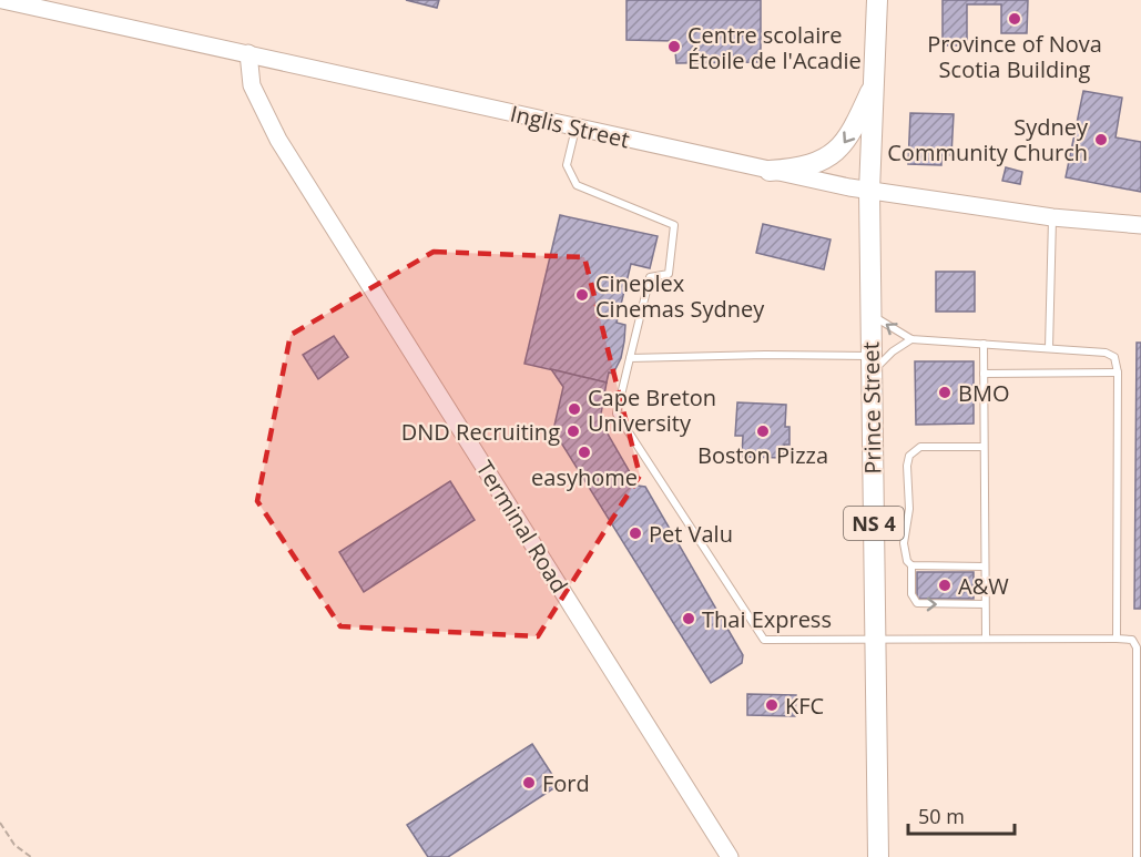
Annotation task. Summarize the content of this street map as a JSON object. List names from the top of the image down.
{
  "streets": {
    "main road": ["Prince Street", "NS 4"],
    "street": ["Inglis Street", "Terminal Road"]
  },
  "crossings": [
    ["Inglis Street", "Prince Street"],
    ["Inglis Street", "Terminal Road"]
  ],
  "places": [
    "Province of Nova Scotia Building",
    "Centre scolaire Étoile de l'Acadie",
    "Sydney Community Church",
    "Cineplex Cinemas Sydney",
    "BMO",
    "Cape Breton University",
    "DND Recruiting",
    "Boston Pizza",
    "easyhome",
    "Pet Valu",
    "A&W",
    "Thai Express",
    "KFC",
    "Ford"
  ],
  "scale_bar": "50 m"
}
